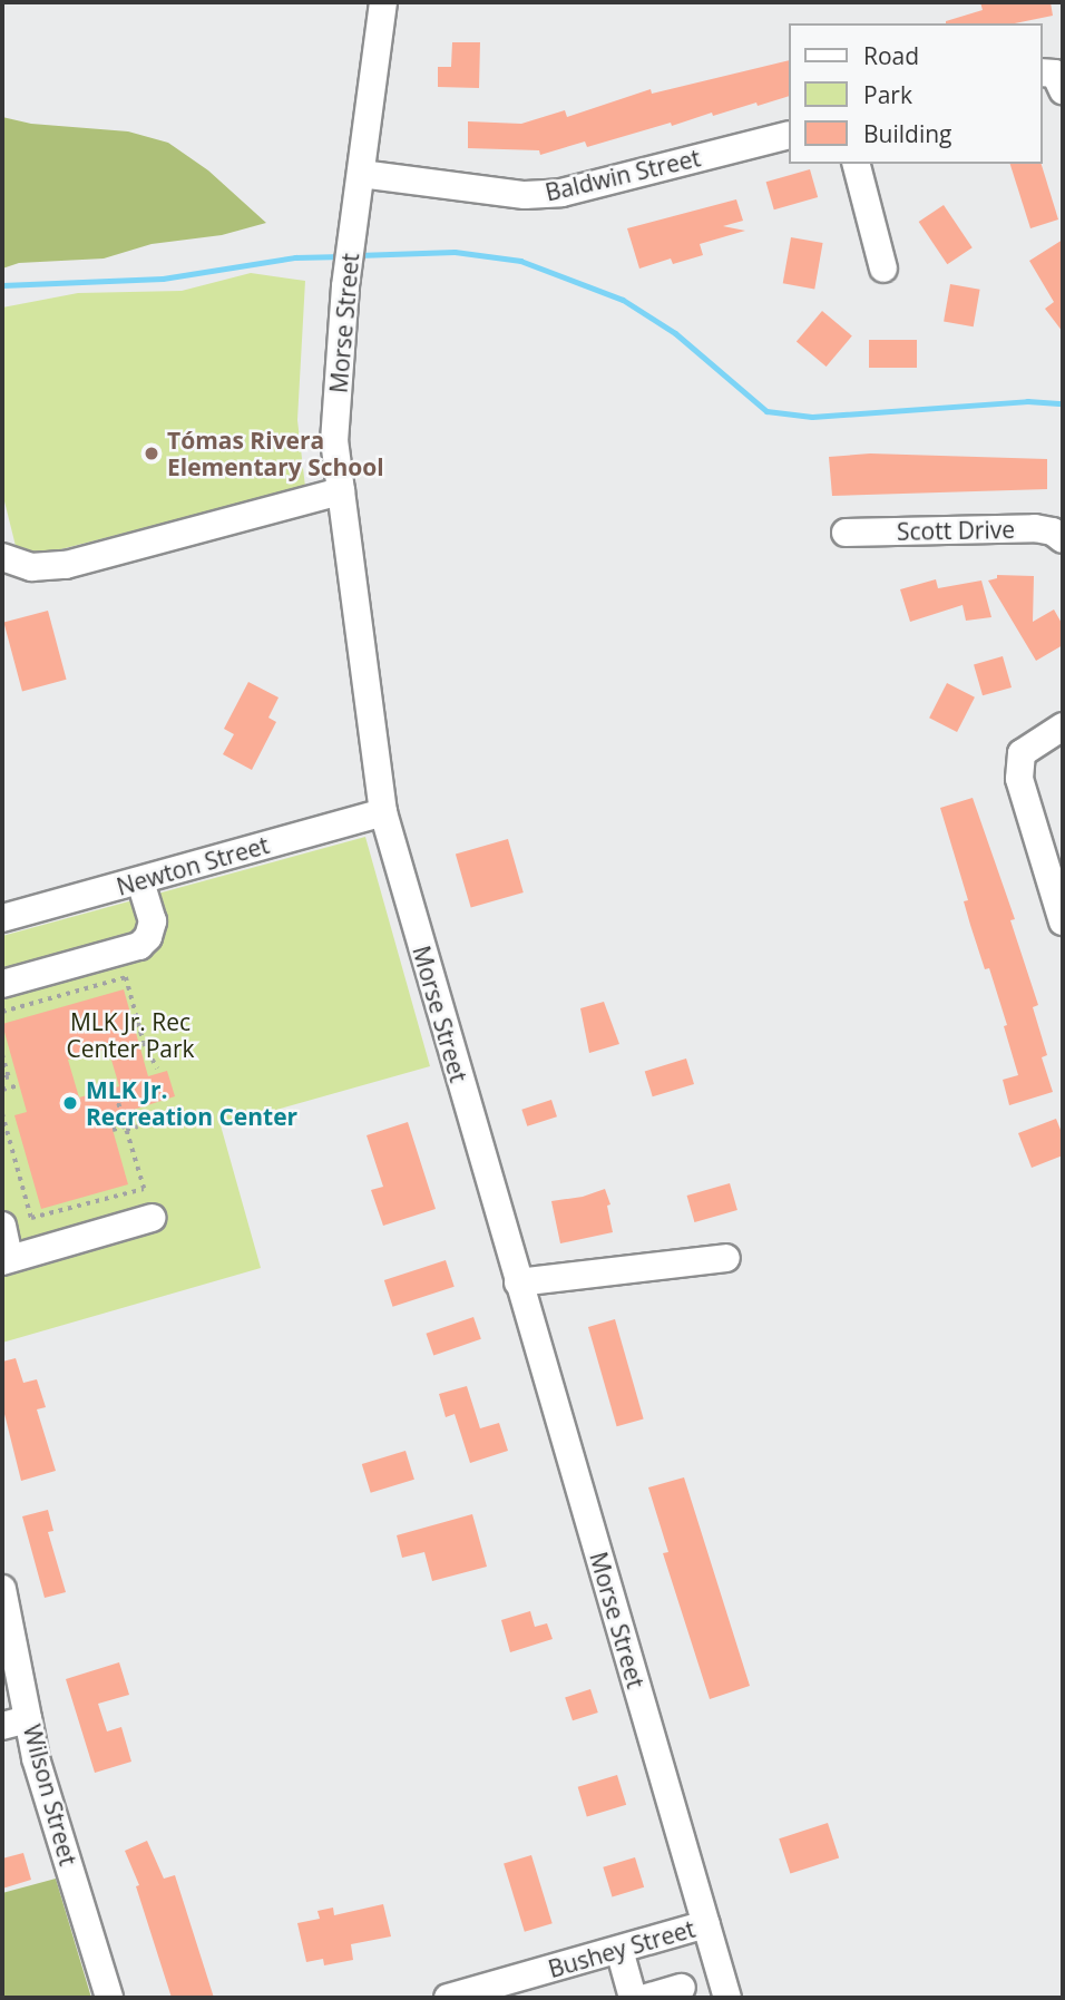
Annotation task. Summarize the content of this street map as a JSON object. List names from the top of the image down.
{
  "streets": {
    "street": [
      "Baldwin Street",
      "Morse Street",
      "Scott Drive",
      "Newton Street",
      "Wilson Street",
      "Bushey Street"
    ]
  },
  "crossings": [
    ["Baldwin Street", "Morse Street"],
    ["Morse Street", "Newton Street"],
    ["Morse Street", "Bushey Street"]
  ],
  "parks": ["MLK Jr. Rec Center Park"],
  "places": ["Tómas Rivera Elementary School", "MLK Jr. Recreation Center"],
  "legend": ["Road", "Park", "Building"]
}
